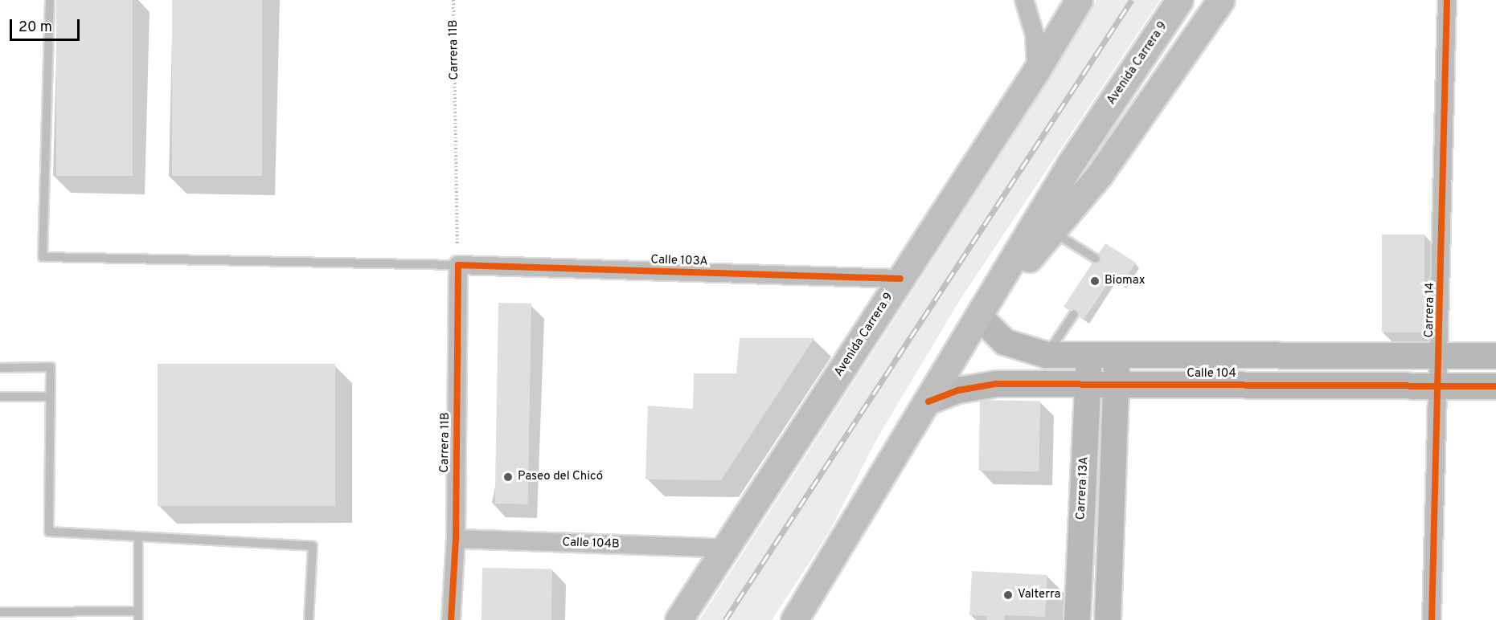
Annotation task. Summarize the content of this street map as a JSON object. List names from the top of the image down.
{
  "streets": {
    "main road": ["Avenida Carrera 9"],
    "street": [
      "Carrera 11B",
      "Calle 103A",
      "Carrera 14",
      "Calle 104",
      "Carrera 13A",
      "Calle 104B"
    ]
  },
  "crossings": [
    ["Carrera 11B", "Calle 103A"],
    ["Carrera 11B", "Calle 104B"],
    ["Avenida Carrera 9", "Calle 103A"],
    ["Avenida Carrera 9", "Calle 104"],
    ["Avenida Carrera 9", "Calle 104B"],
    ["Carrera 14", "Calle 104"],
    ["Calle 104", "Carrera 13A"]
  ],
  "places": ["Biomax", "Paseo del Chicó", "Valterra"],
  "scale_bar": "20 m"
}
